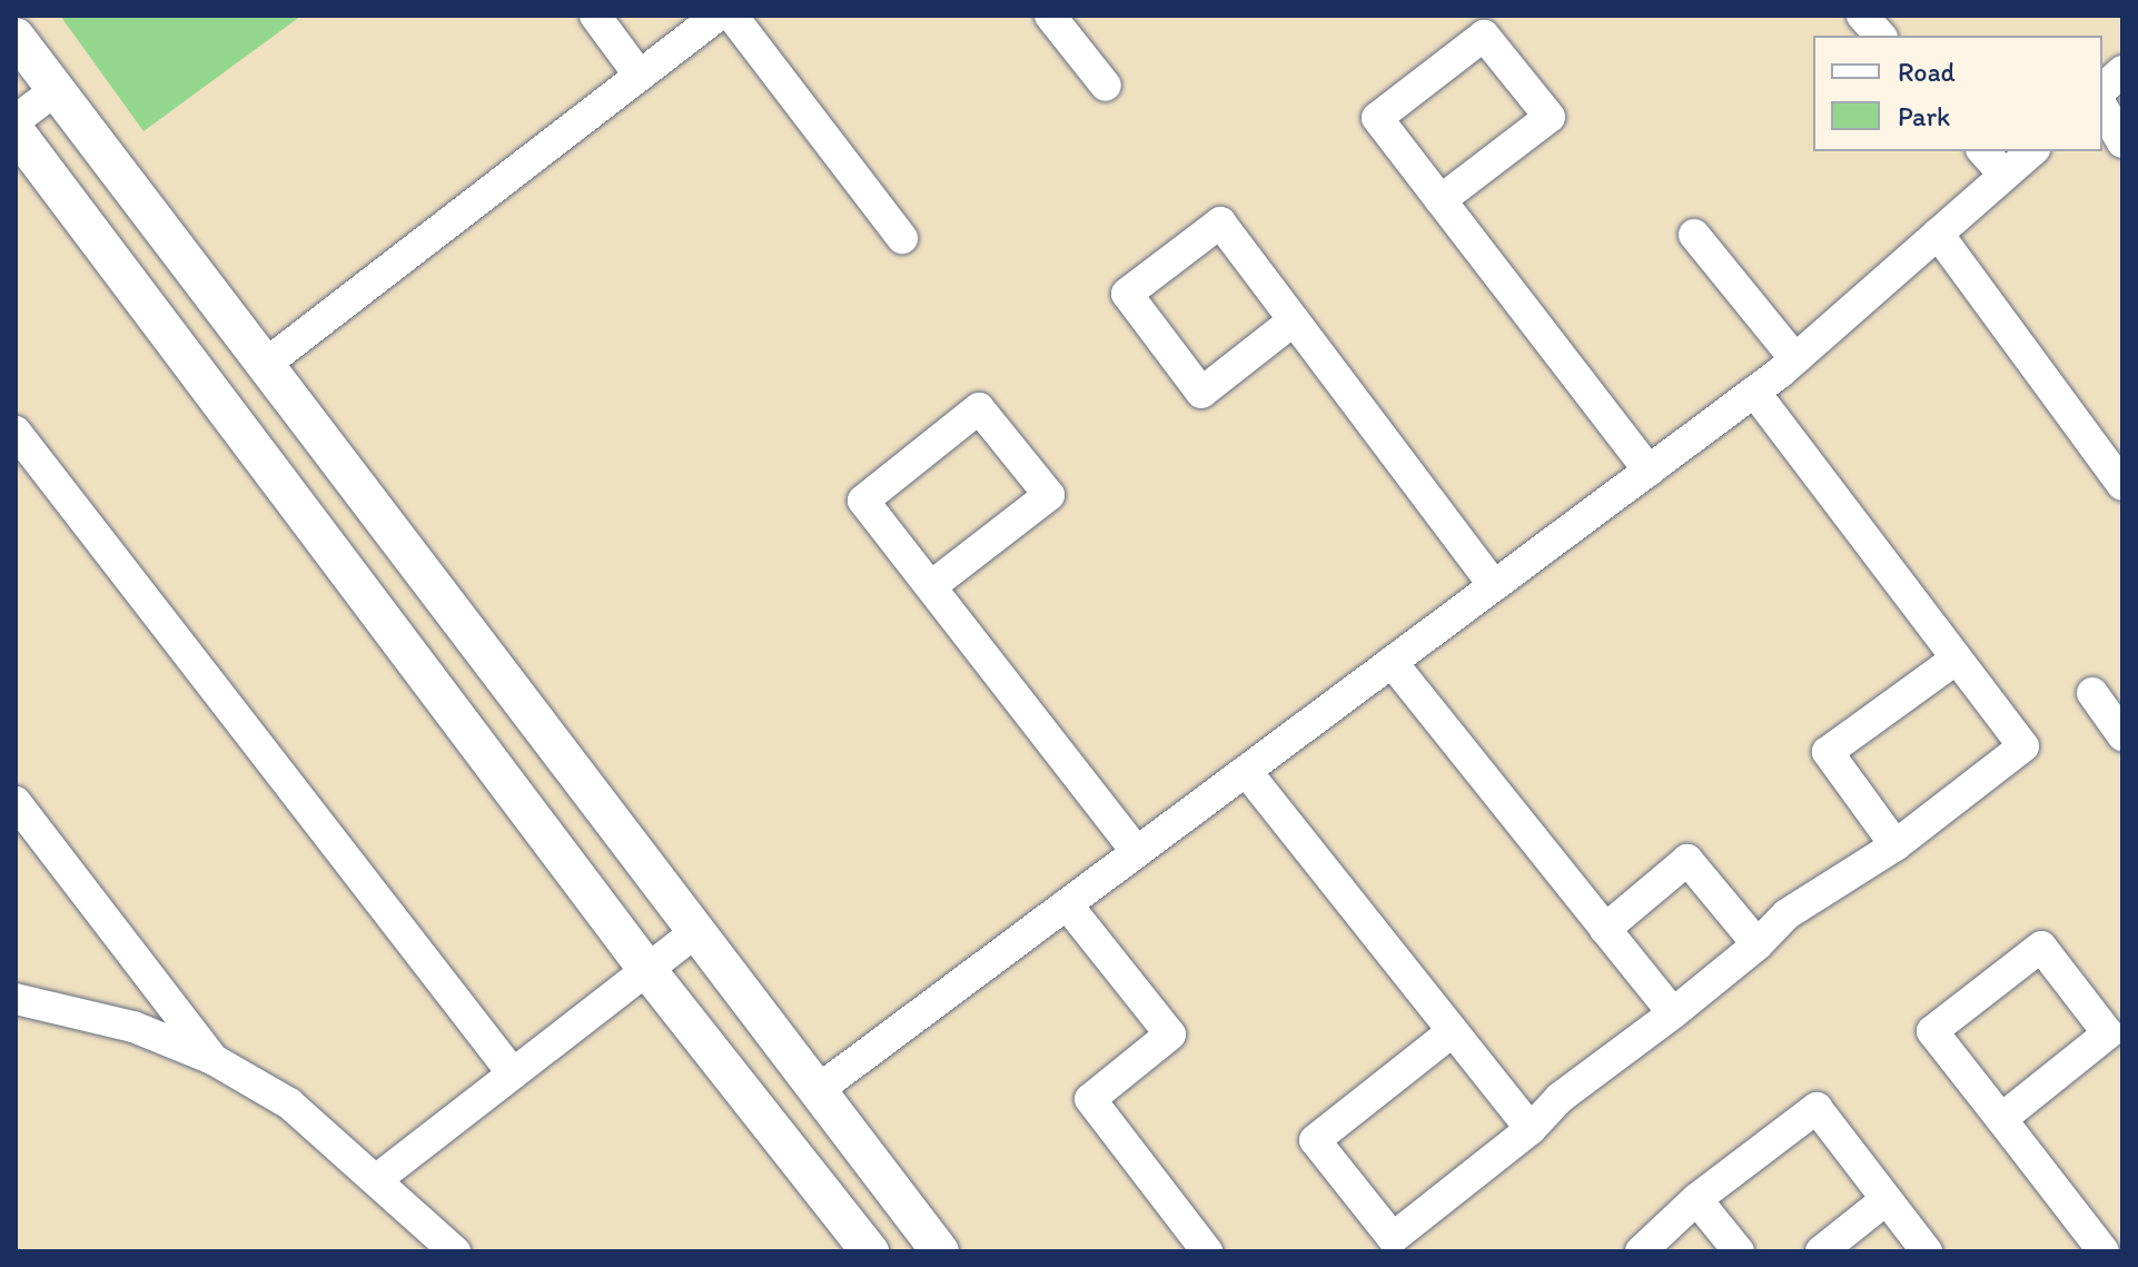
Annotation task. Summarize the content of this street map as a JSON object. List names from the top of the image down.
{
  "legend": ["Road", "Park"]
}
